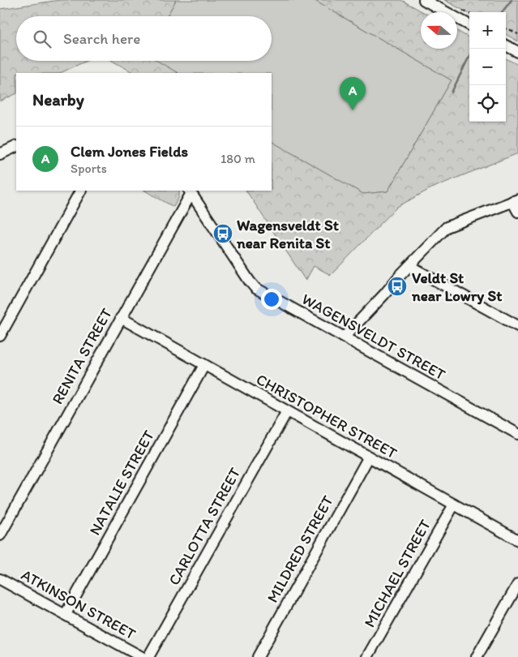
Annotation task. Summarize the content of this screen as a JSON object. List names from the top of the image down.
{
  "streets": {
    "street": [
      "WAGENSVELDT STREET",
      "RENITA STREET",
      "CHRISTOPHER STREET",
      "NATALIE STREET",
      "CARLOTTA STREET",
      "MILDRED STREET",
      "MICHAEL STREET",
      "ATKINSON STREET"
    ]
  },
  "crossings": [
    ["WAGENSVELDT STREET", "RENITA STREET"],
    ["RENITA STREET", "CHRISTOPHER STREET"],
    ["CHRISTOPHER STREET", "NATALIE STREET"],
    ["CHRISTOPHER STREET", "CARLOTTA STREET"],
    ["CHRISTOPHER STREET", "MILDRED STREET"],
    ["CHRISTOPHER STREET", "MICHAEL STREET"],
    ["NATALIE STREET", "ATKINSON STREET"]
  ],
  "places": {
    "bus stop": ["Wagensveldt St near Renita St", "Veldt St near Lowry St"]
  },
  "north": "left",
  "page": {
    "map_buttons": ["+", "−"],
    "search": "Search here",
    "heading": "Nearby",
    "pins": "A",
    "list": [
      {
        "mark": "A",
        "name": "Clem Jones Fields",
        "note": "Sports",
        "value": "180 m"
      }
    ]
  }
}
